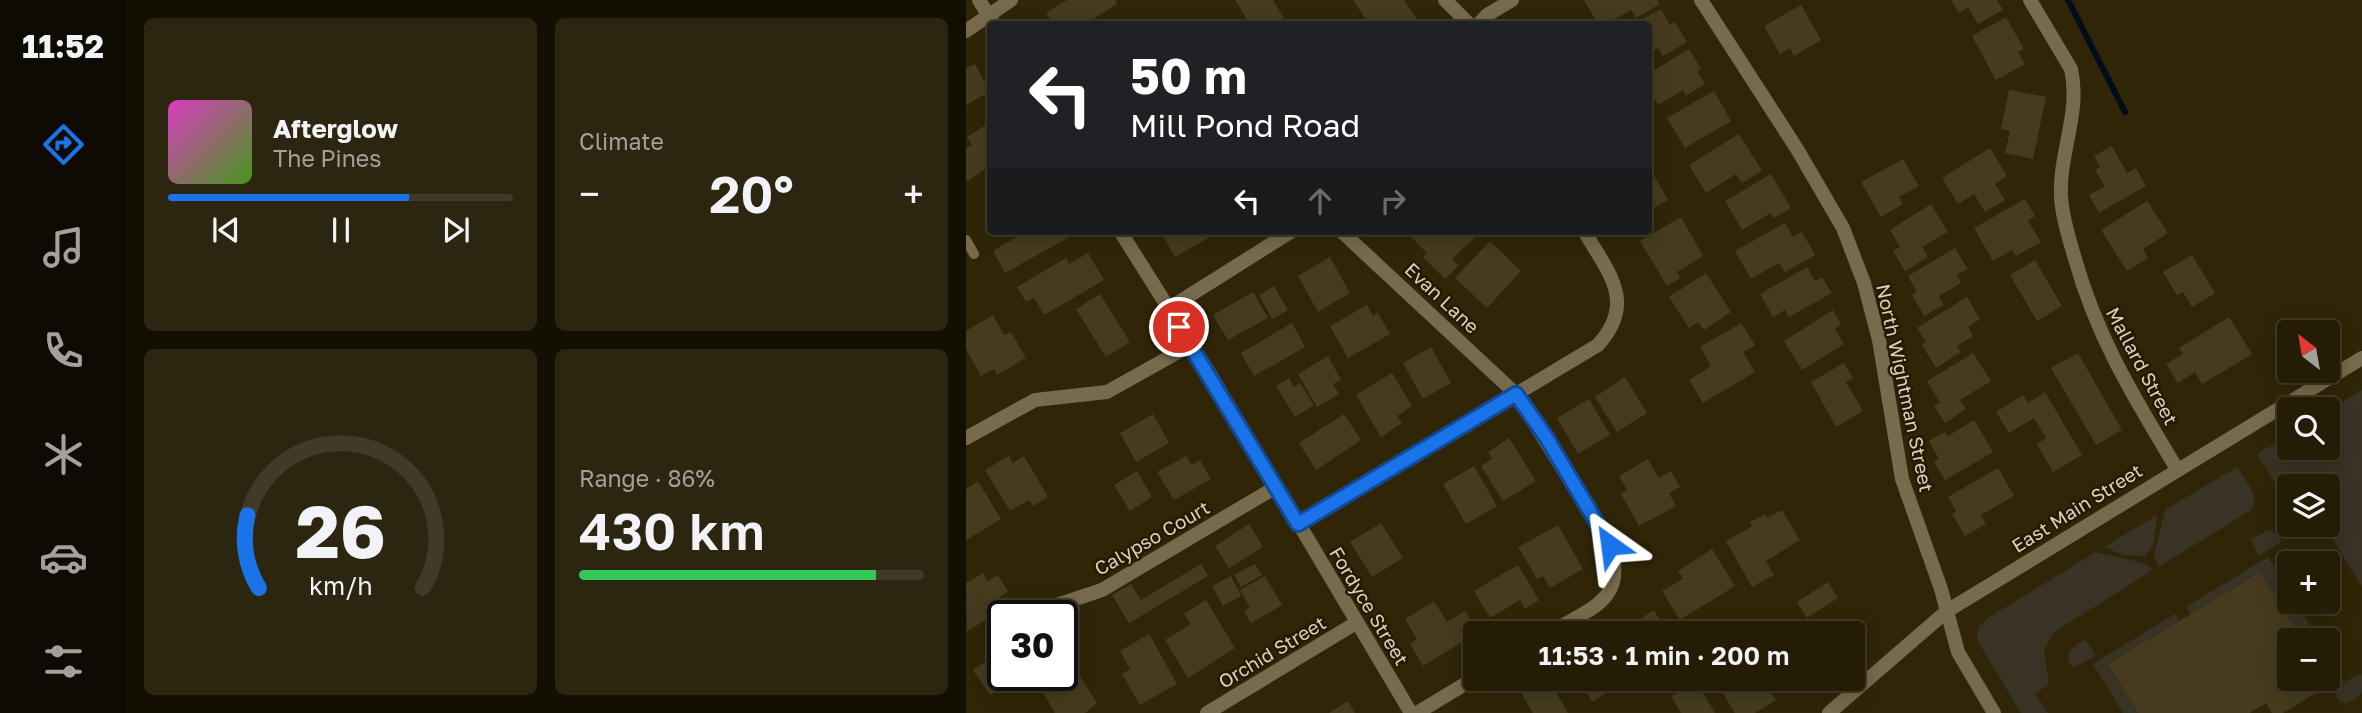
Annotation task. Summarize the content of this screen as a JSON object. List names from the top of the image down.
{
  "streets": {
    "street": [
      "Evan Lane",
      "Mallard Street",
      "North Wightman Street",
      "East Main Street",
      "Calypso Court",
      "Fordyce Street",
      "Orchid Street"
    ]
  },
  "crossings": [
    ["Mallard Street", "East Main Street"],
    ["North Wightman Street", "East Main Street"],
    ["Calypso Court", "Fordyce Street"],
    ["Fordyce Street", "Orchid Street"]
  ],
  "north": "top left",
  "page": {
    "tabs": "11:52",
    "tile": [
      "Climate",
      ["Range · 86%", "430 km"]
    ],
    "turn": ["50 m", "Mill Pond Road"],
    "song": ["Afterglow", "The Pines"],
    "heat": ["−", "20°", "+"],
    "map_buttons": ["+", "−"],
    "limit": "30",
    "trip": "11:53 · 1 min · 200 m",
    "gauge": ["26", "km/h"]
  }
}
